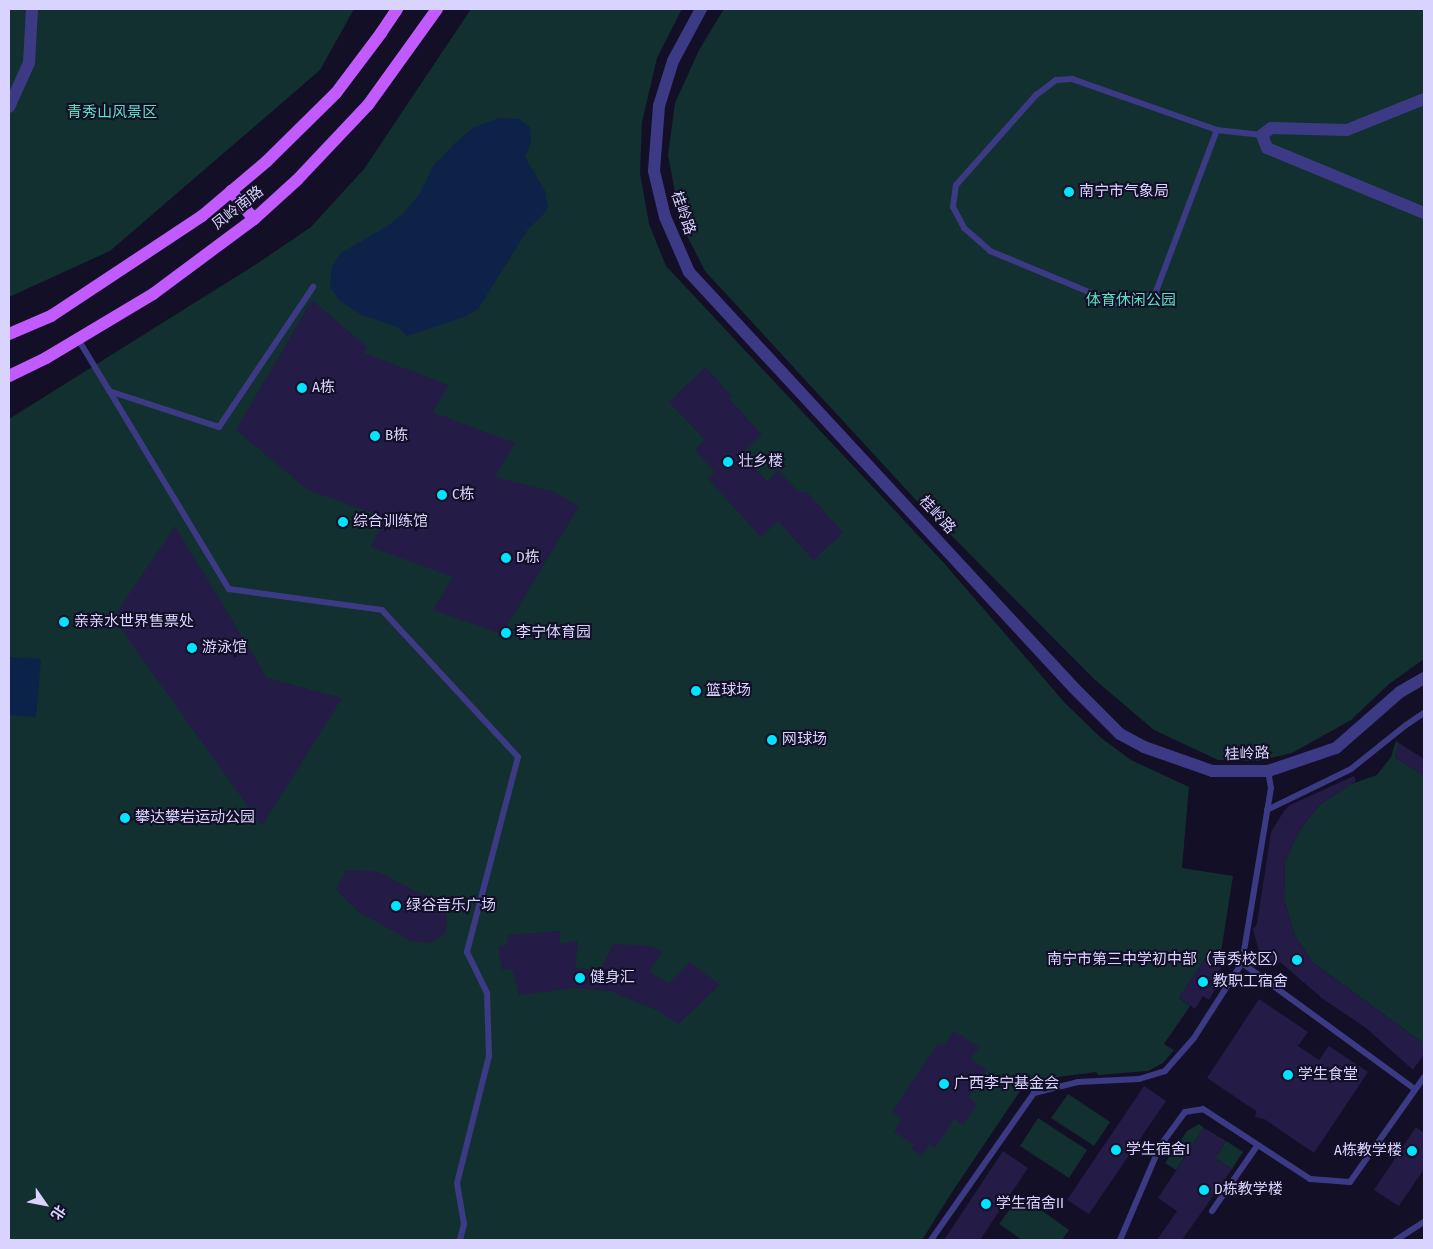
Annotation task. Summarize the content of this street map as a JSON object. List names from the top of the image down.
{
  "streets": {
    "main road": ["凤岭南路"],
    "street": ["桂岭路"]
  },
  "parks": ["青秀山风景区", "体育休闲公园"],
  "places": [
    "南宁市气象局",
    "A栋",
    "B栋",
    "壮乡楼",
    "C栋",
    "综合训练馆",
    "D栋",
    "亲亲水世界售票处",
    "李宁体育园",
    "游泳馆",
    "篮球场",
    "网球场",
    "攀达攀岩运动公园",
    "绿谷音乐广场",
    "南宁市第三中学初中部（青秀校区）",
    "健身汇",
    "教职工宿舍",
    "学生食堂",
    "广西李宁基金会",
    "学生宿舍I",
    "A栋教学楼",
    "D栋教学楼",
    "学生宿舍II"
  ],
  "north": "bottom right"
}
